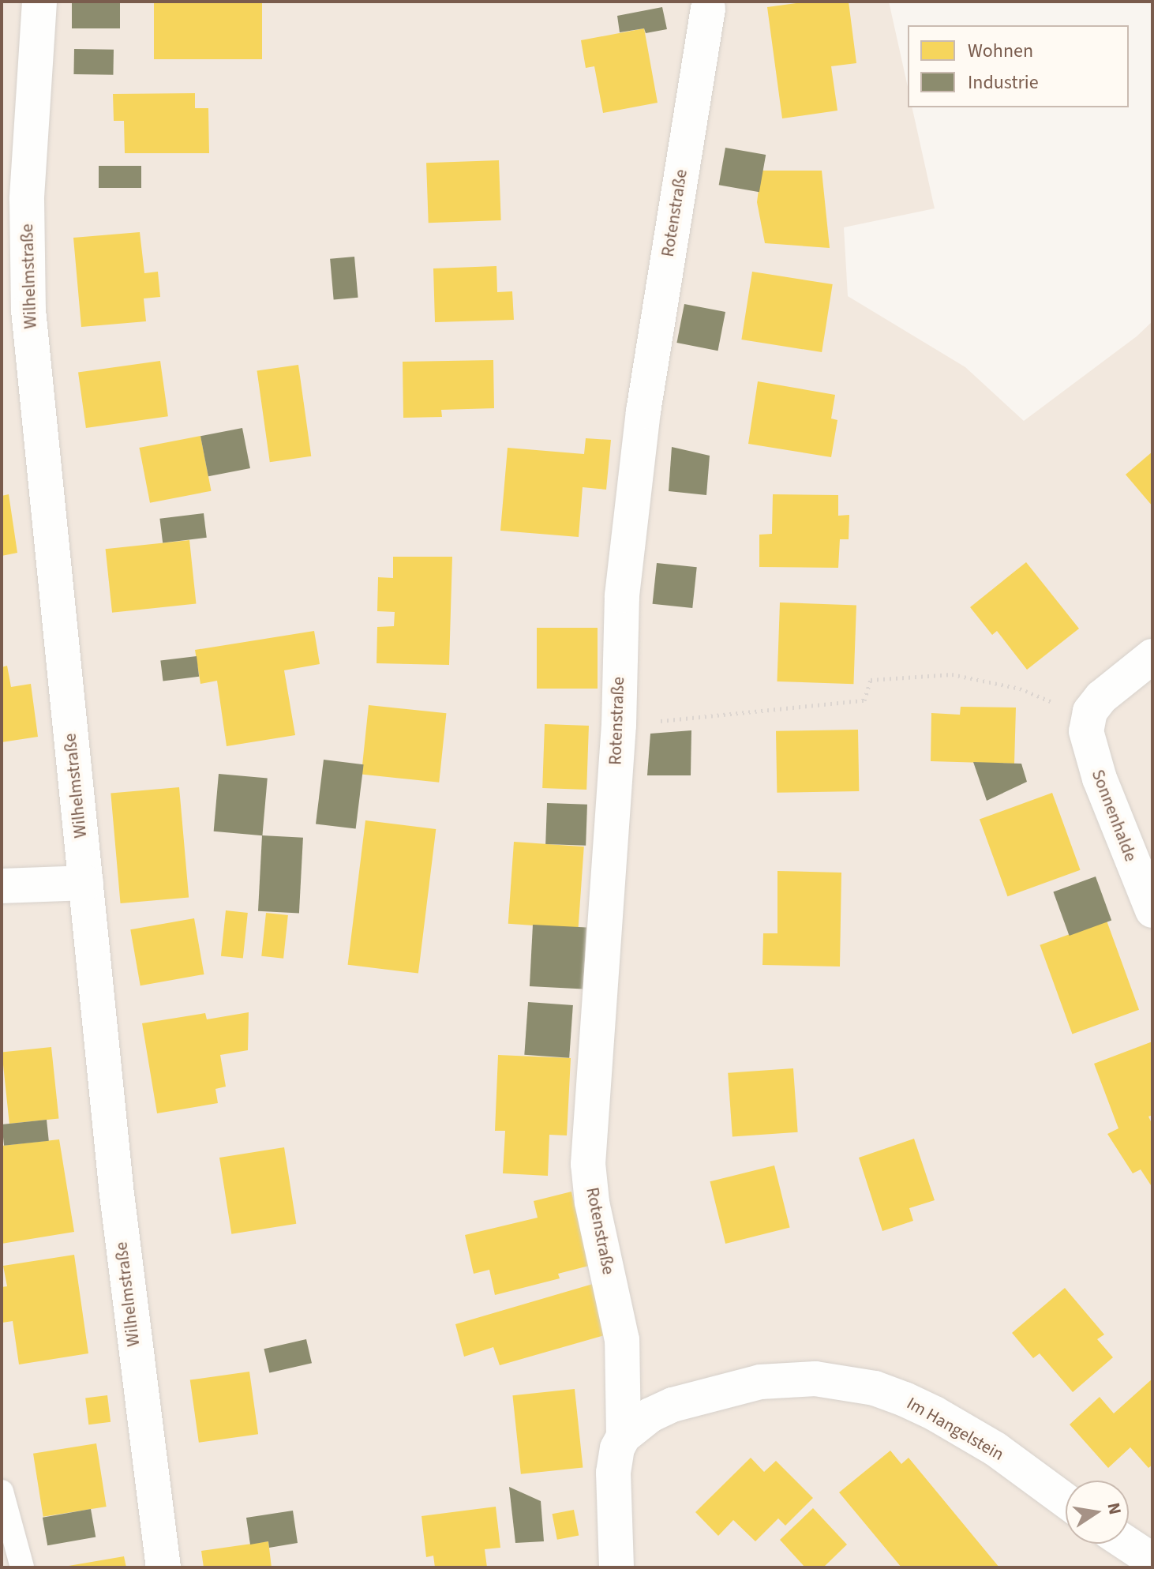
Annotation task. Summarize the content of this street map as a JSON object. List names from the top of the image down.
{
  "streets": {
    "street": [
      "Rotenstraße",
      "Wilhelmstraße",
      "Sonnenhalde",
      "Im Hangelstein"
    ]
  },
  "crossings": [
    ["Rotenstraße", "Im Hangelstein"]
  ],
  "legend": ["Wohnen", "Industrie"],
  "north": "right"
}
